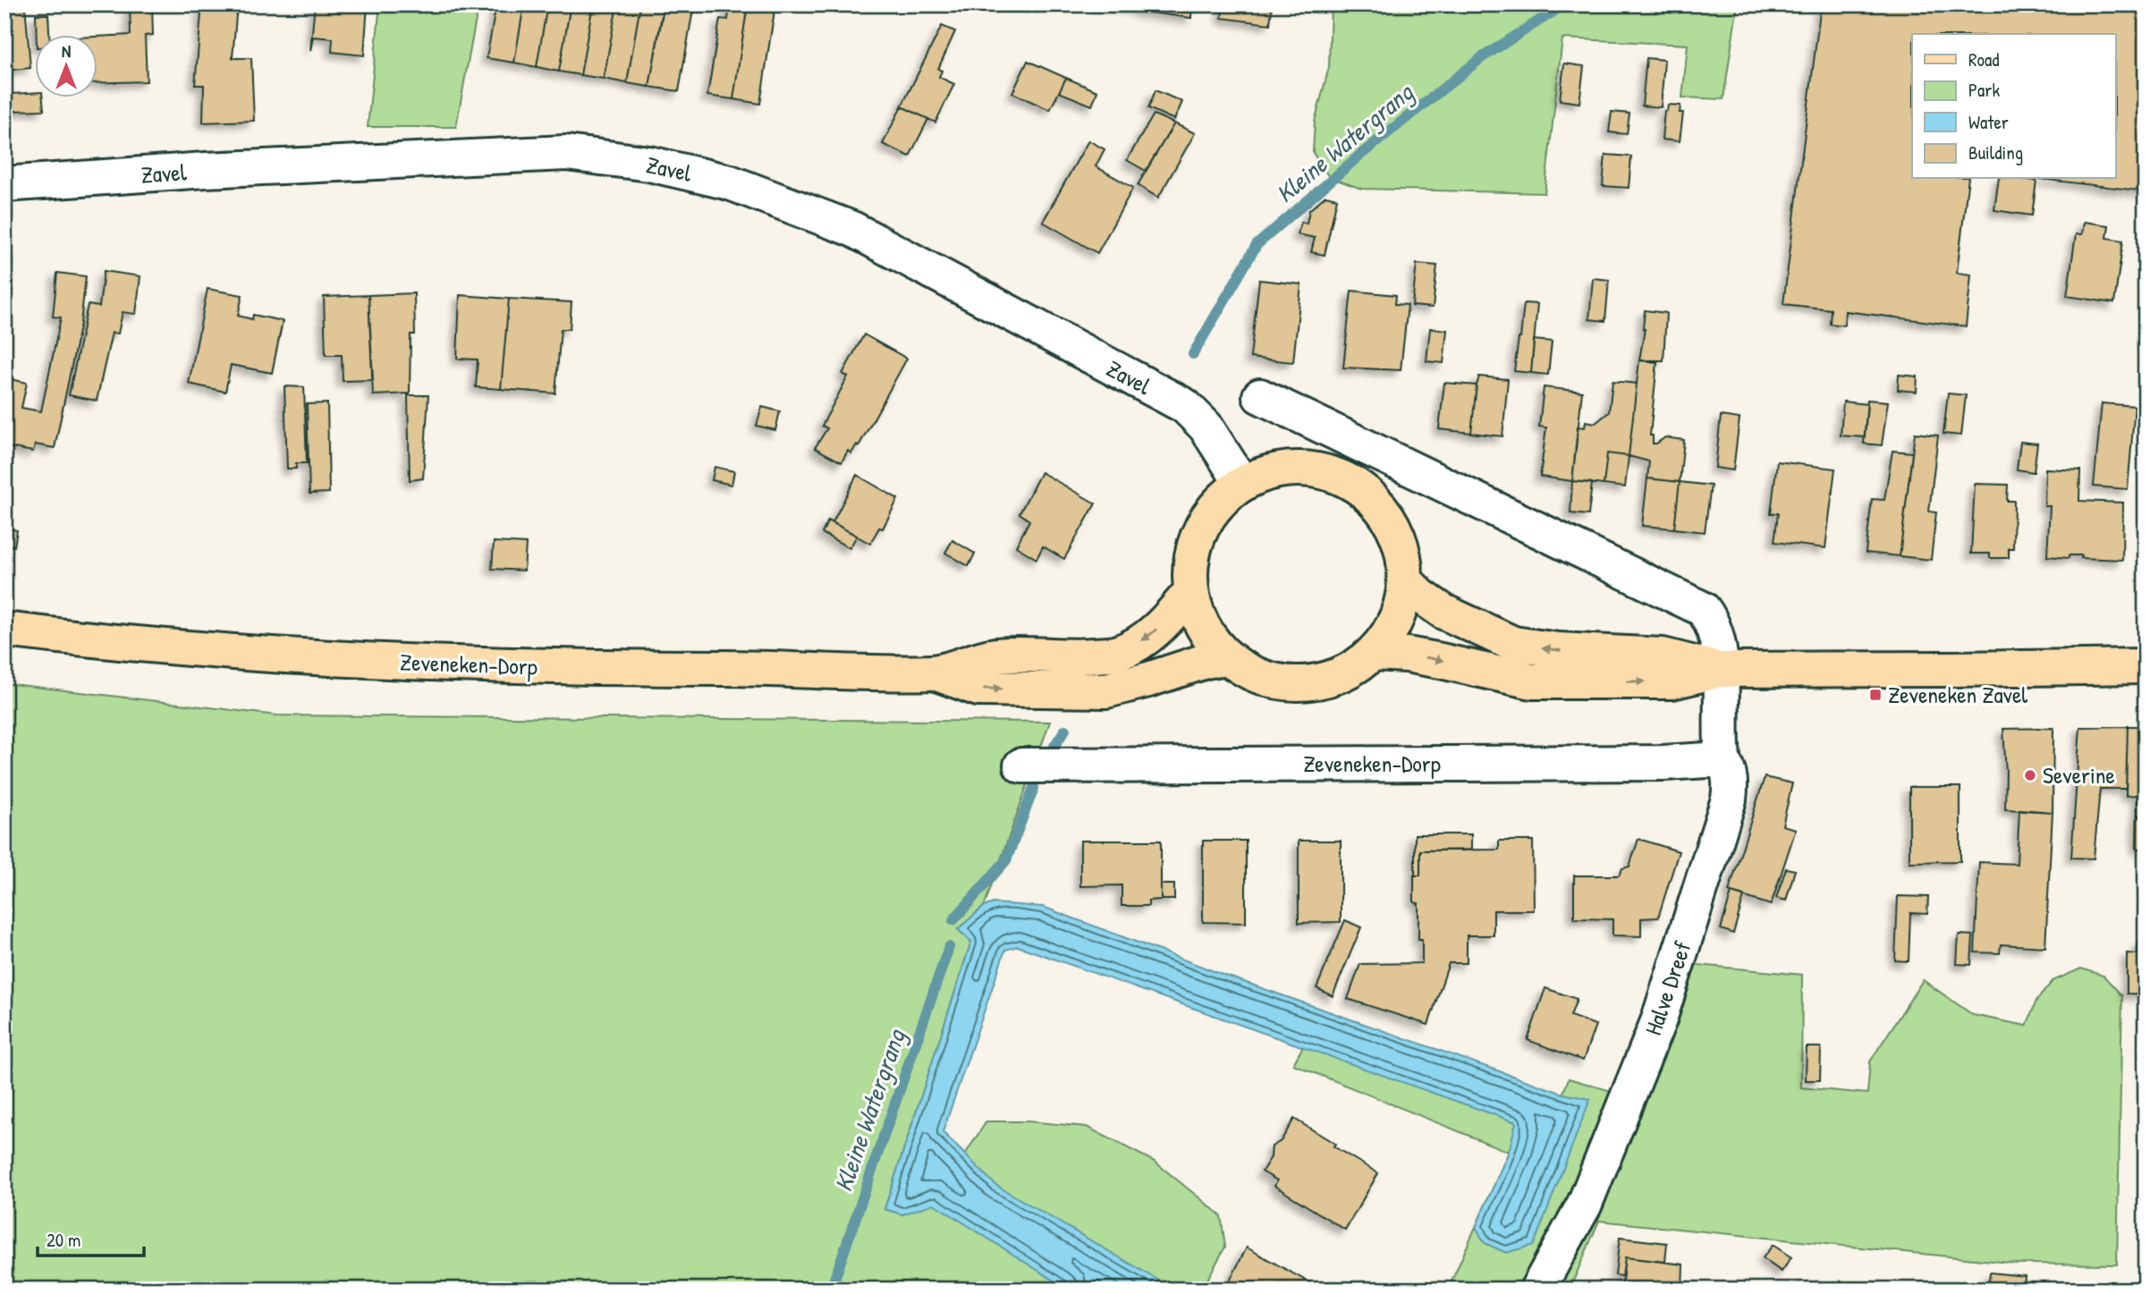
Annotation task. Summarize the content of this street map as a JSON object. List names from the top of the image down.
{
  "streets": {
    "main road": ["Zeveneken-Dorp"],
    "street": ["Zavel", "Halve Dreef"]
  },
  "crossings": [
    ["Zavel", "Zeveneken-Dorp"],
    ["Zeveneken-Dorp", "Halve Dreef"]
  ],
  "water": ["Kleine Watergrang"],
  "places": {
    "transit": ["Zeveneken Zavel"],
    "other": ["Severine"]
  },
  "legend": [
    "Road",
    "Park",
    "Water",
    "Building"
  ],
  "scale_bar": "20 m",
  "north": "top"
}
